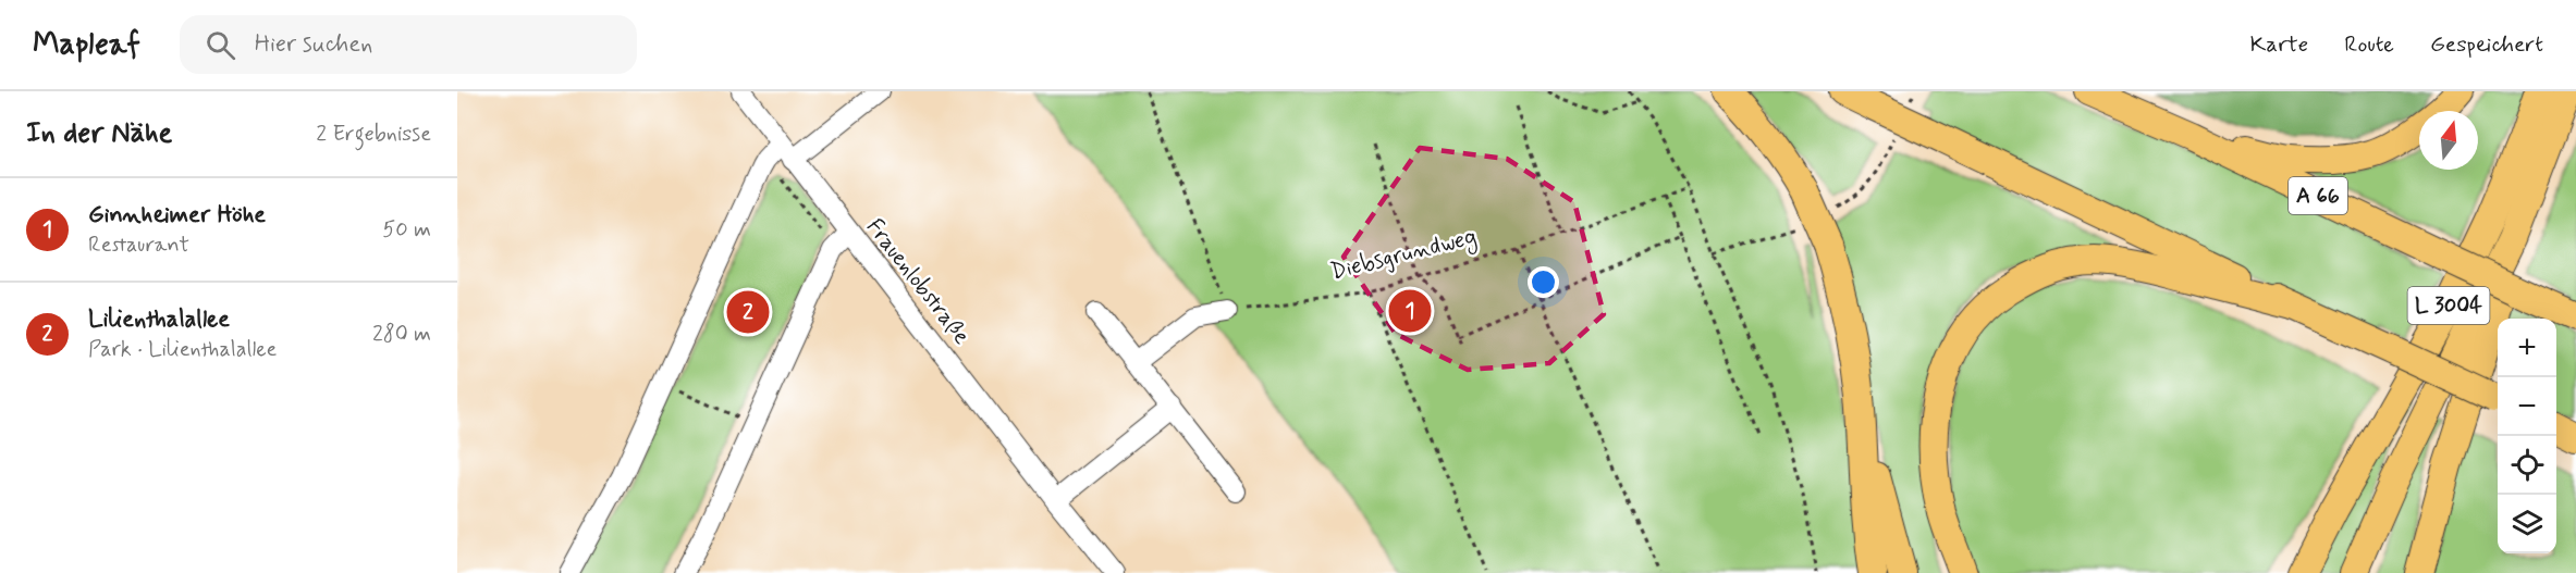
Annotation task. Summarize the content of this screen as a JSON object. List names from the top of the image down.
{
  "streets": {
    "highway": ["A 66", "L 3004"],
    "street": ["Frauenlobstraße"],
    "path": ["Diebsgrundweg"]
  },
  "north": "top",
  "page": {
    "header": "Mapleaf",
    "search": "Hier suchen",
    "nav": ["Karte", "Route", "Gespeichert"],
    "heading": ["In der Nähe", "2 Ergebnisse"],
    "list": [
      {
        "mark": "1",
        "name": "Ginnheimer Höhe",
        "note": "Restaurant",
        "value": "50 m"
      },
      {
        "mark": "2",
        "name": "Lilienthalallee",
        "note": "Park · Lilienthalallee",
        "value": "280 m"
      }
    ],
    "pins": ["1", "2"],
    "map_buttons": ["+", "−"]
  }
}
